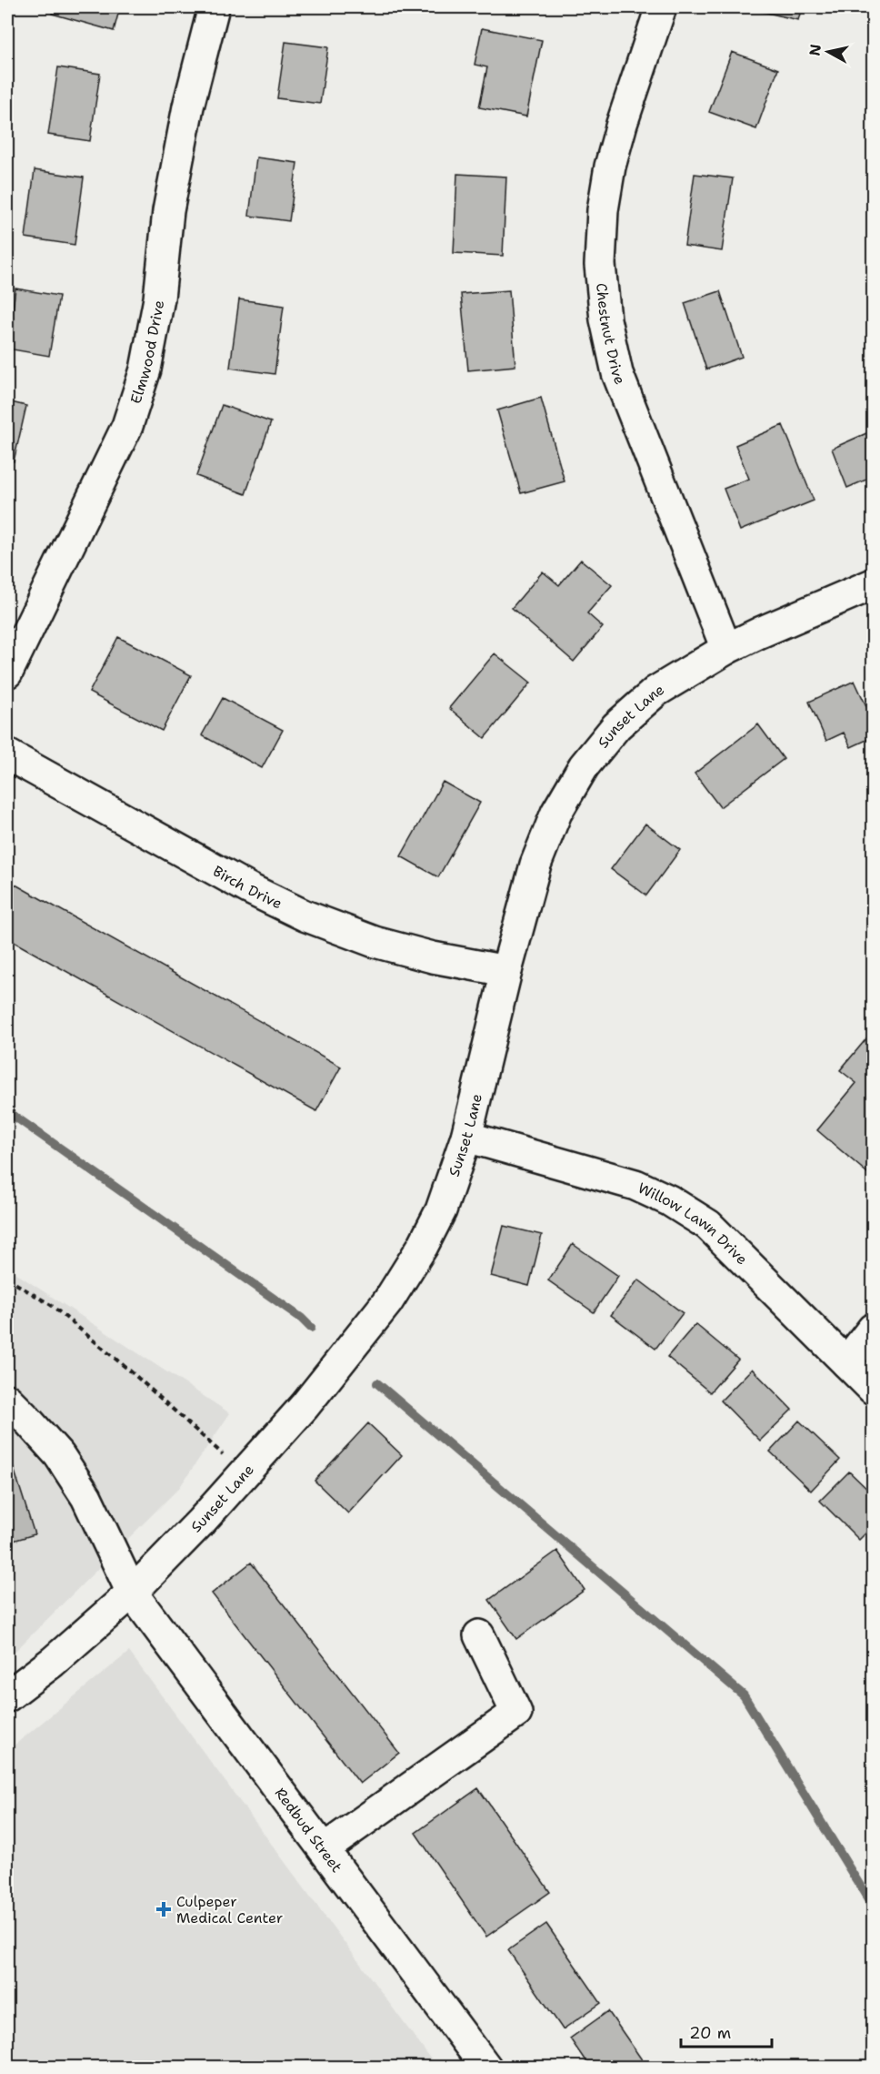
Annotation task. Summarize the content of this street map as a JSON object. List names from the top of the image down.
{
  "streets": {
    "street": [
      "Chestnut Drive",
      "Elmwood Drive",
      "Sunset Lane",
      "Birch Drive",
      "Willow Lawn Drive",
      "Redbud Street"
    ]
  },
  "crossings": [
    ["Chestnut Drive", "Sunset Lane"],
    ["Sunset Lane", "Birch Drive"],
    ["Sunset Lane", "Willow Lawn Drive"],
    ["Sunset Lane", "Redbud Street"]
  ],
  "places": {
    "health": ["Culpeper Medical Center"]
  },
  "scale_bar": "20 m",
  "north": "left"
}
